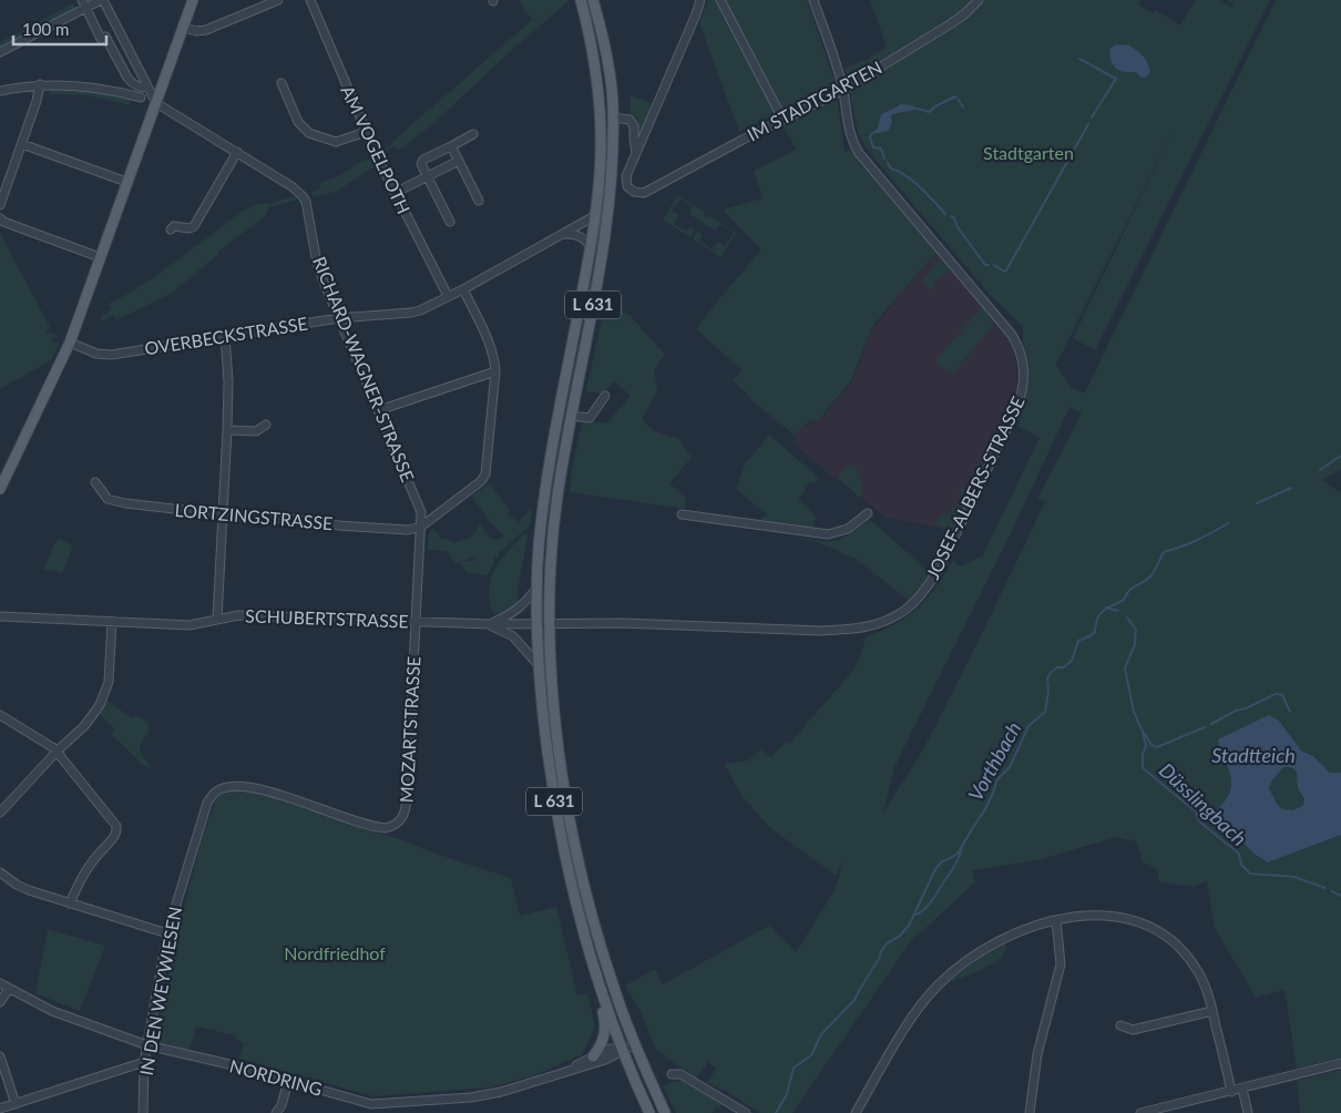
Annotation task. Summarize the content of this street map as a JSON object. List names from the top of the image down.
{
  "streets": {
    "main road": ["L 631"],
    "street": [
      "IM STADTGARTEN",
      "AM VOGELPOTH",
      "OVERBECKSTRASSE",
      "RICHARD-WAGNER-STRASSE",
      "JOSEF-ALBERS-STRASSE",
      "LORTZINGSTRASSE",
      "SCHUBERTSTRASSE",
      "MOZARTSTRASSE",
      "IN DEN WEYWIESEN",
      "NORDRING"
    ]
  },
  "crossings": [
    ["IM STADTGARTEN", "JOSEF-ALBERS-STRASSE"],
    ["AM VOGELPOTH", "OVERBECKSTRASSE"],
    ["L 631", "OVERBECKSTRASSE"],
    ["L 631", "JOSEF-ALBERS-STRASSE"],
    ["L 631", "SCHUBERTSTRASSE"],
    ["L 631", "NORDRING"],
    ["OVERBECKSTRASSE", "RICHARD-WAGNER-STRASSE"],
    ["RICHARD-WAGNER-STRASSE", "LORTZINGSTRASSE"],
    ["RICHARD-WAGNER-STRASSE", "SCHUBERTSTRASSE"],
    ["RICHARD-WAGNER-STRASSE", "MOZARTSTRASSE"],
    ["JOSEF-ALBERS-STRASSE", "SCHUBERTSTRASSE"],
    ["SCHUBERTSTRASSE", "MOZARTSTRASSE"],
    ["MOZARTSTRASSE", "IN DEN WEYWIESEN"],
    ["IN DEN WEYWIESEN", "NORDRING"]
  ],
  "water": ["Stadtteich", "Vorthbach", "Düsslingbach"],
  "parks": ["Stadtgarten", "Nordfriedhof"],
  "scale_bar": "100 m"
}
